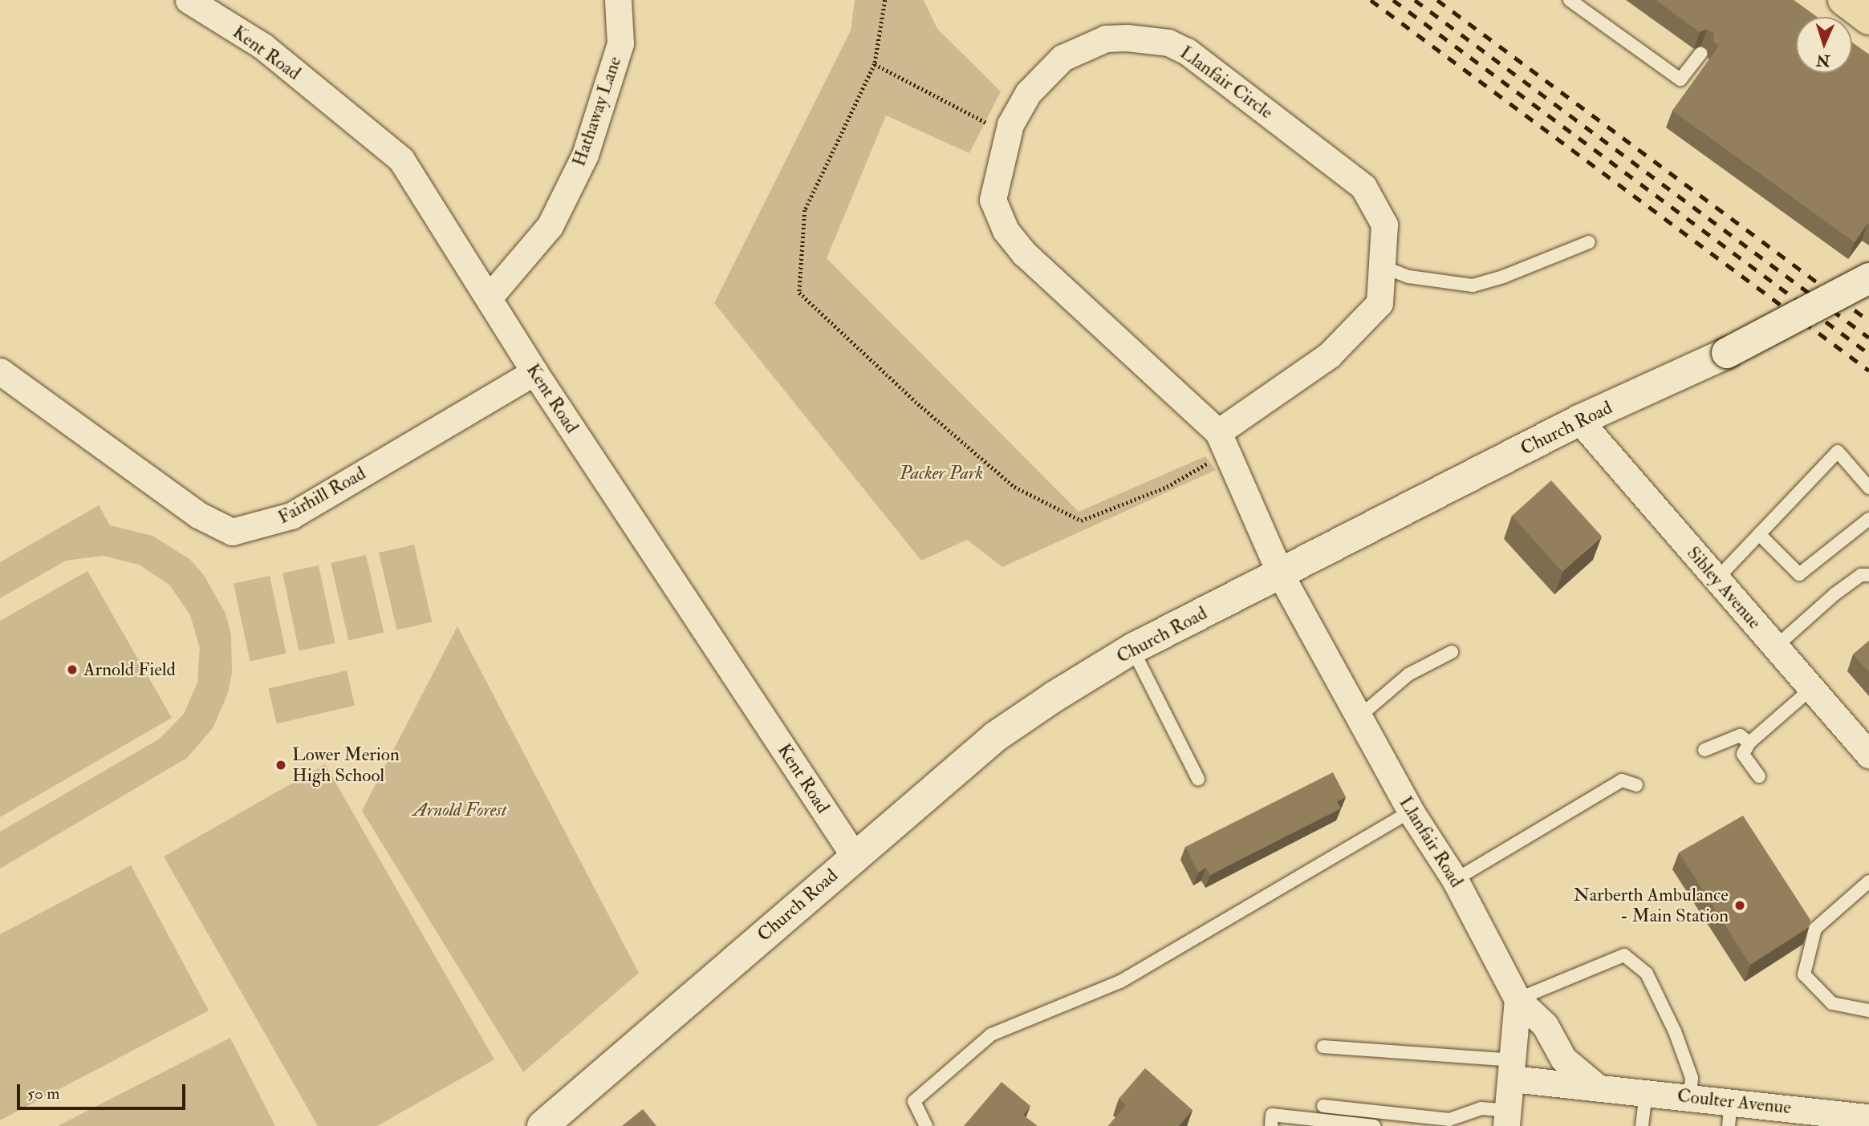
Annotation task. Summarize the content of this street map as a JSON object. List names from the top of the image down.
{
  "streets": {
    "street": [
      "Kent Road",
      "Llanfair Circle",
      "Hathaway Lane",
      "Church Road",
      "Fairhill Road",
      "Sibley Avenue",
      "Llanfair Road",
      "Coulter Avenue"
    ]
  },
  "crossings": [
    ["Kent Road", "Hathaway Lane"],
    ["Kent Road", "Church Road"],
    ["Kent Road", "Fairhill Road"],
    ["Llanfair Circle", "Church Road"],
    ["Llanfair Circle", "Llanfair Road"],
    ["Church Road", "Sibley Avenue"],
    ["Church Road", "Llanfair Road"]
  ],
  "parks": ["Packer Park", "Arnold Forest"],
  "places": ["Arnold Field", "Lower Merion High School", "Narberth Ambulance - Main Station"],
  "scale_bar": "50 m",
  "north": "bottom"
}
